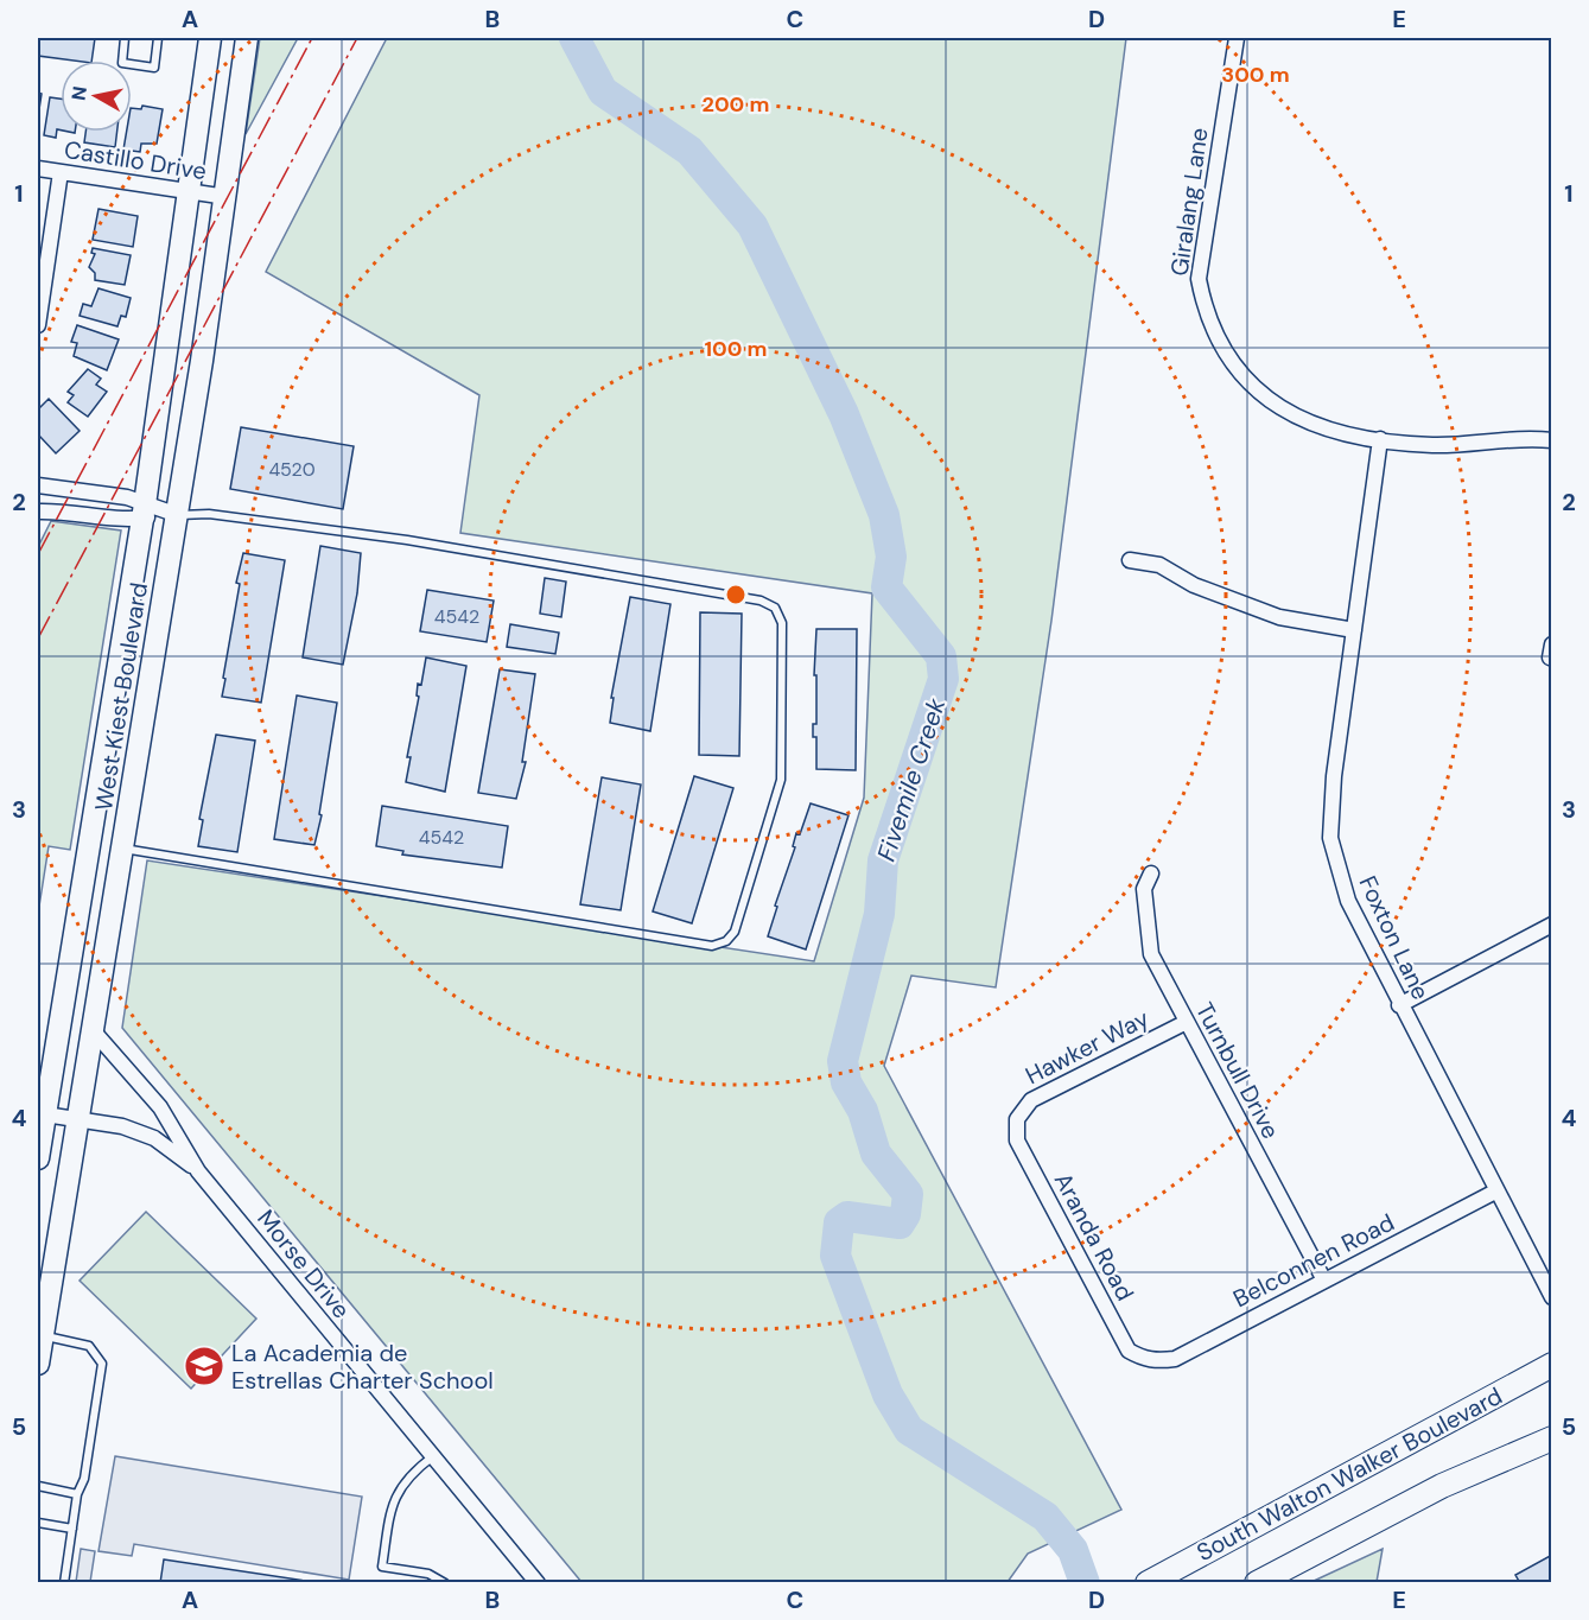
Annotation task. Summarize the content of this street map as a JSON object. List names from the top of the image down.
{
  "streets": {
    "main road": ["West Kiest Boulevard", "South Walton Walker Boulevard"],
    "street": [
      "Castillo Drive",
      "Giralang Lane",
      "Foxton Lane",
      "Hawker Way",
      "Turnbull Drive",
      "Aranda Road",
      "Belconnen Road",
      "Morse Drive"
    ]
  },
  "crossings": [
    ["Castillo Drive", "West Kiest Boulevard"],
    ["Giralang Lane", "Foxton Lane"],
    ["West Kiest Boulevard", "Morse Drive"],
    ["Foxton Lane", "Belconnen Road"],
    ["Hawker Way", "Turnbull Drive"],
    ["Hawker Way", "Aranda Road"],
    ["Turnbull Drive", "Belconnen Road"],
    ["Aranda Road", "Belconnen Road"]
  ],
  "water": ["Fivemile Creek"],
  "places": {
    "school or university": ["La Academia de Estrellas Charter School"]
  },
  "house_numbers": ["4520", "4542", "4542"],
  "north": "left",
  "grid": {
    "columns": [
      "A",
      "B",
      "C",
      "D",
      "E"
    ],
    "rows": [
      "1",
      "2",
      "3",
      "4",
      "5"
    ]
  },
  "rings": ["300 m", "200 m", "100 m"]
}
